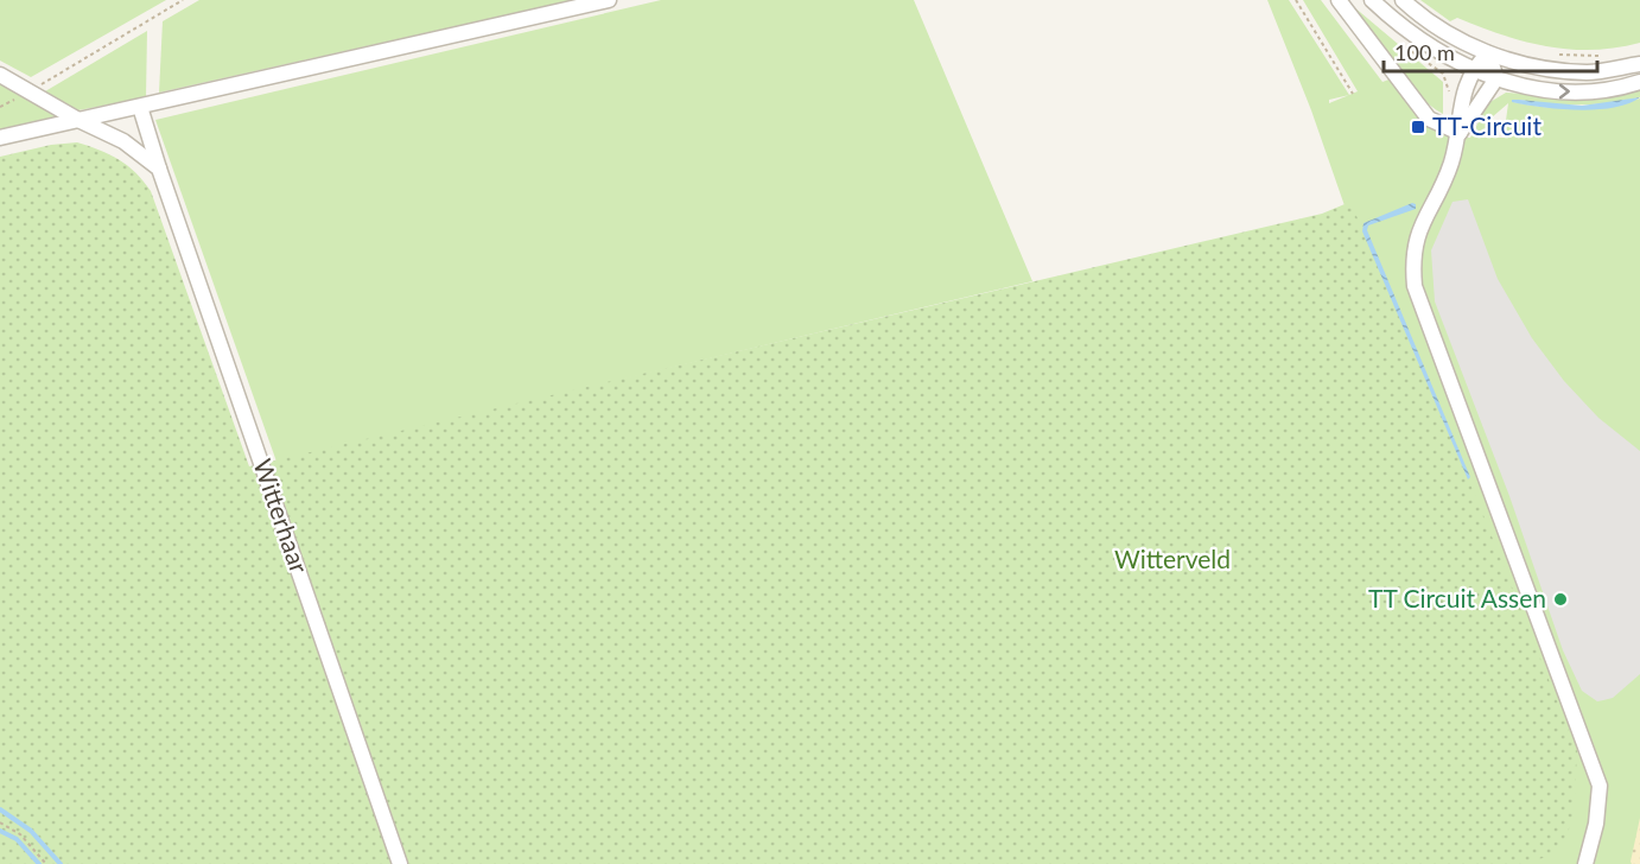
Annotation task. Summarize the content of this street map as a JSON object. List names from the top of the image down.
{
  "streets": {
    "street": ["Witterhaar"]
  },
  "parks": ["Witterveld"],
  "places": {
    "transit": ["TT-Circuit"],
    "other": ["TT Circuit Assen"]
  },
  "scale_bar": "100 m"
}
